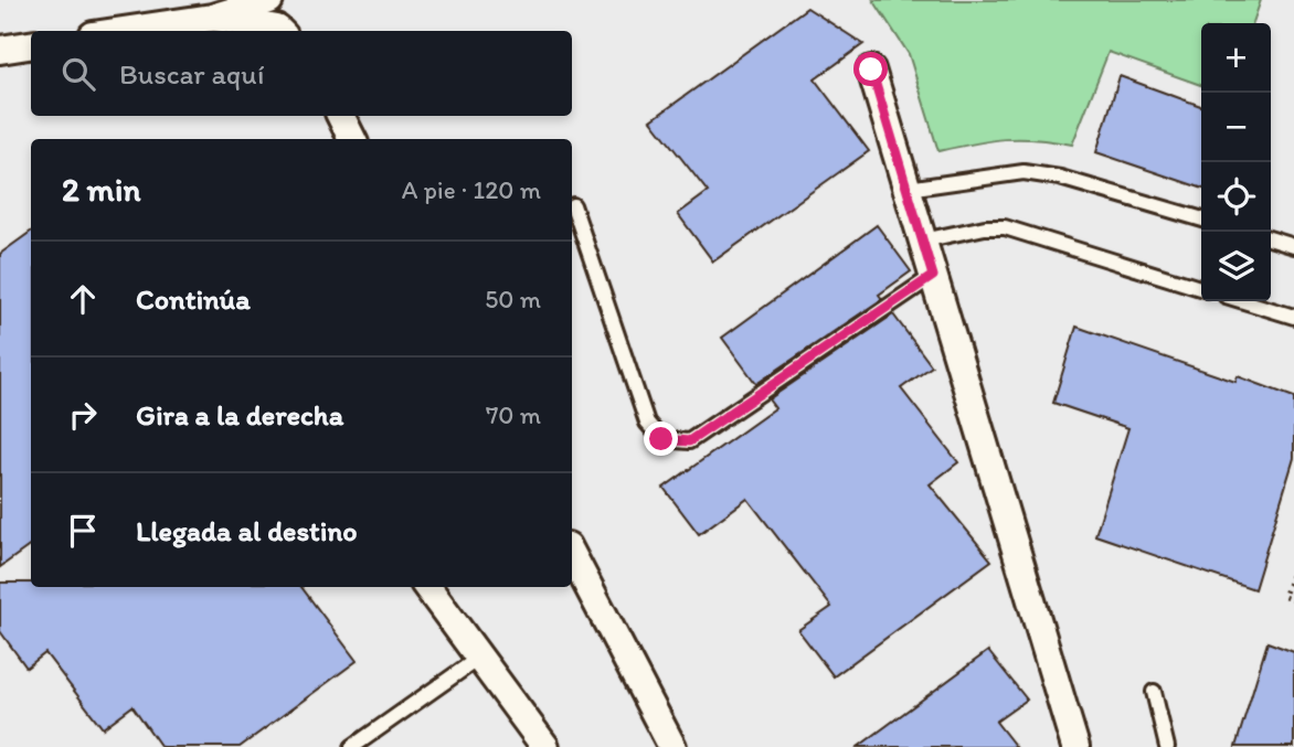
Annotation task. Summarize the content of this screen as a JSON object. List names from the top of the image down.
{
  "page": {
    "map_buttons": ["+", "−"],
    "search": "Buscar aquí",
    "heading": ["2 min", "A pie · 120 m"],
    "list": [
      ["Continúa", "50 m"],
      ["Gira a la derecha", "70 m"],
      "Llegada al destino"
    ]
  }
}
